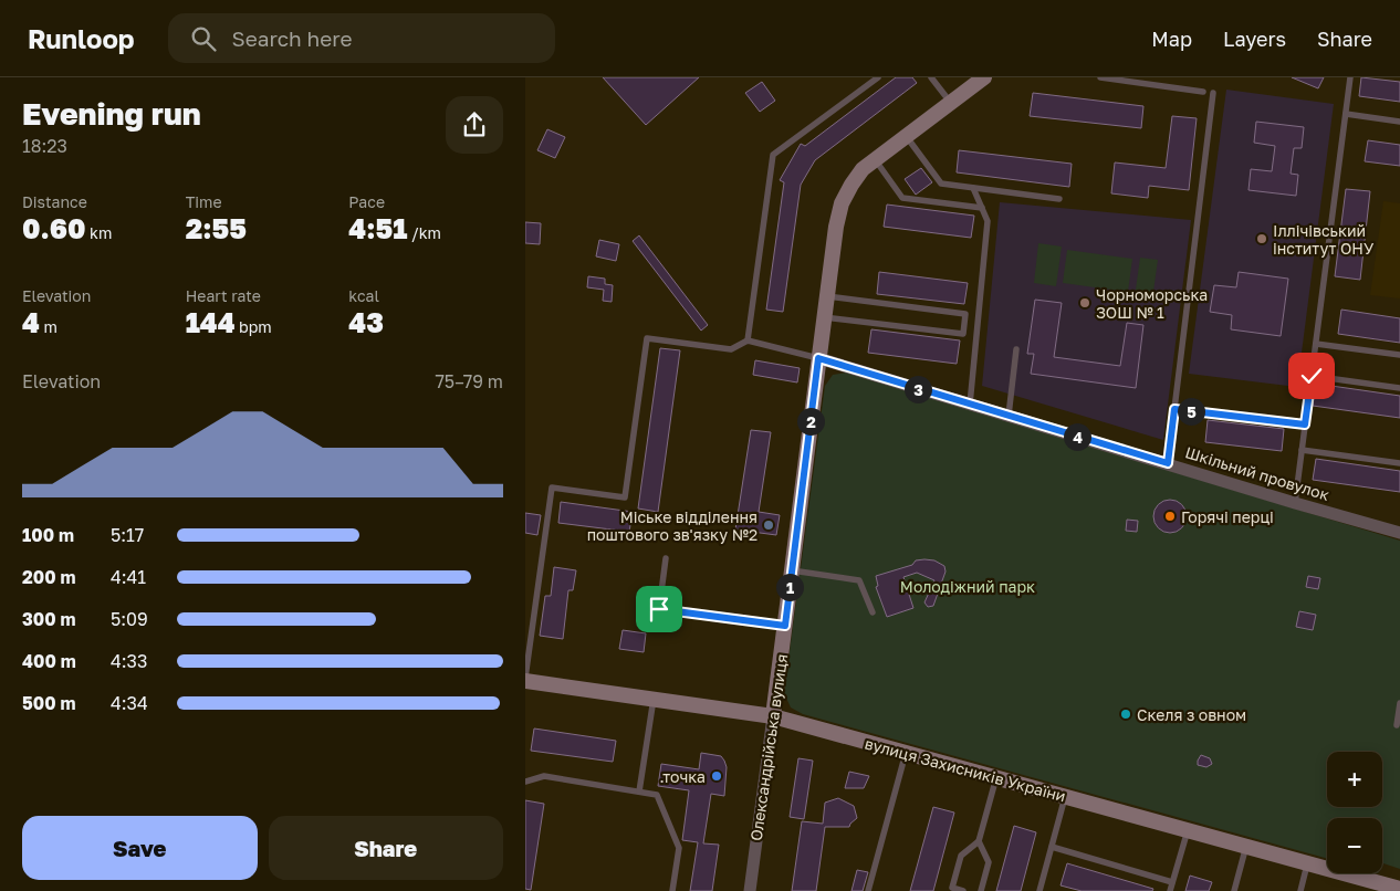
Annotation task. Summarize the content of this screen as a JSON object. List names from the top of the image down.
{
  "streets": {
    "main road": ["Олександрійська вулиця", "вулиця Захисників України"],
    "street": ["Шкільний провулок"]
  },
  "crossings": [
    ["Шкільний провулок", "Олександрійська вулиця"],
    ["Олександрійська вулиця", "вулиця Захисників України"]
  ],
  "parks": ["Молодіжний парк"],
  "places": [
    "Іллічівський інститут ОНУ",
    "Чорноморська ЗОШ № 1",
    "Горячі перці",
    "Міське відділення поштового зв'язку №2",
    "Скеля з овном",
    ".точка"
  ],
  "page": {
    "header": "Runloop",
    "search": "Search here",
    "nav": ["Map", "Layers", "Share"],
    "heading": ["Evening run", "18:23"],
    "stats": [
      ["Distance", "0.60 km"],
      ["Time", "2:55"],
      ["Pace", "4:51 /km"],
      ["Elevation", "4 m"],
      ["Heart rate", "144 bpm"],
      ["kcal", "43"]
    ],
    "chart": ["Elevation", "75–79 m"],
    "pins": [
      "3",
      "5",
      "2",
      "4",
      "1"
    ],
    "list": [
      {
        "name": "100 m",
        "note": "5:17"
      },
      {
        "name": "200 m",
        "note": "4:41"
      },
      {
        "name": "300 m",
        "note": "5:09"
      },
      {
        "name": "400 m",
        "note": "4:33"
      },
      {
        "name": "500 m",
        "note": "4:34"
      }
    ],
    "map_buttons": ["+", "−"],
    "buttons": ["Save", "Share"]
  }
}
